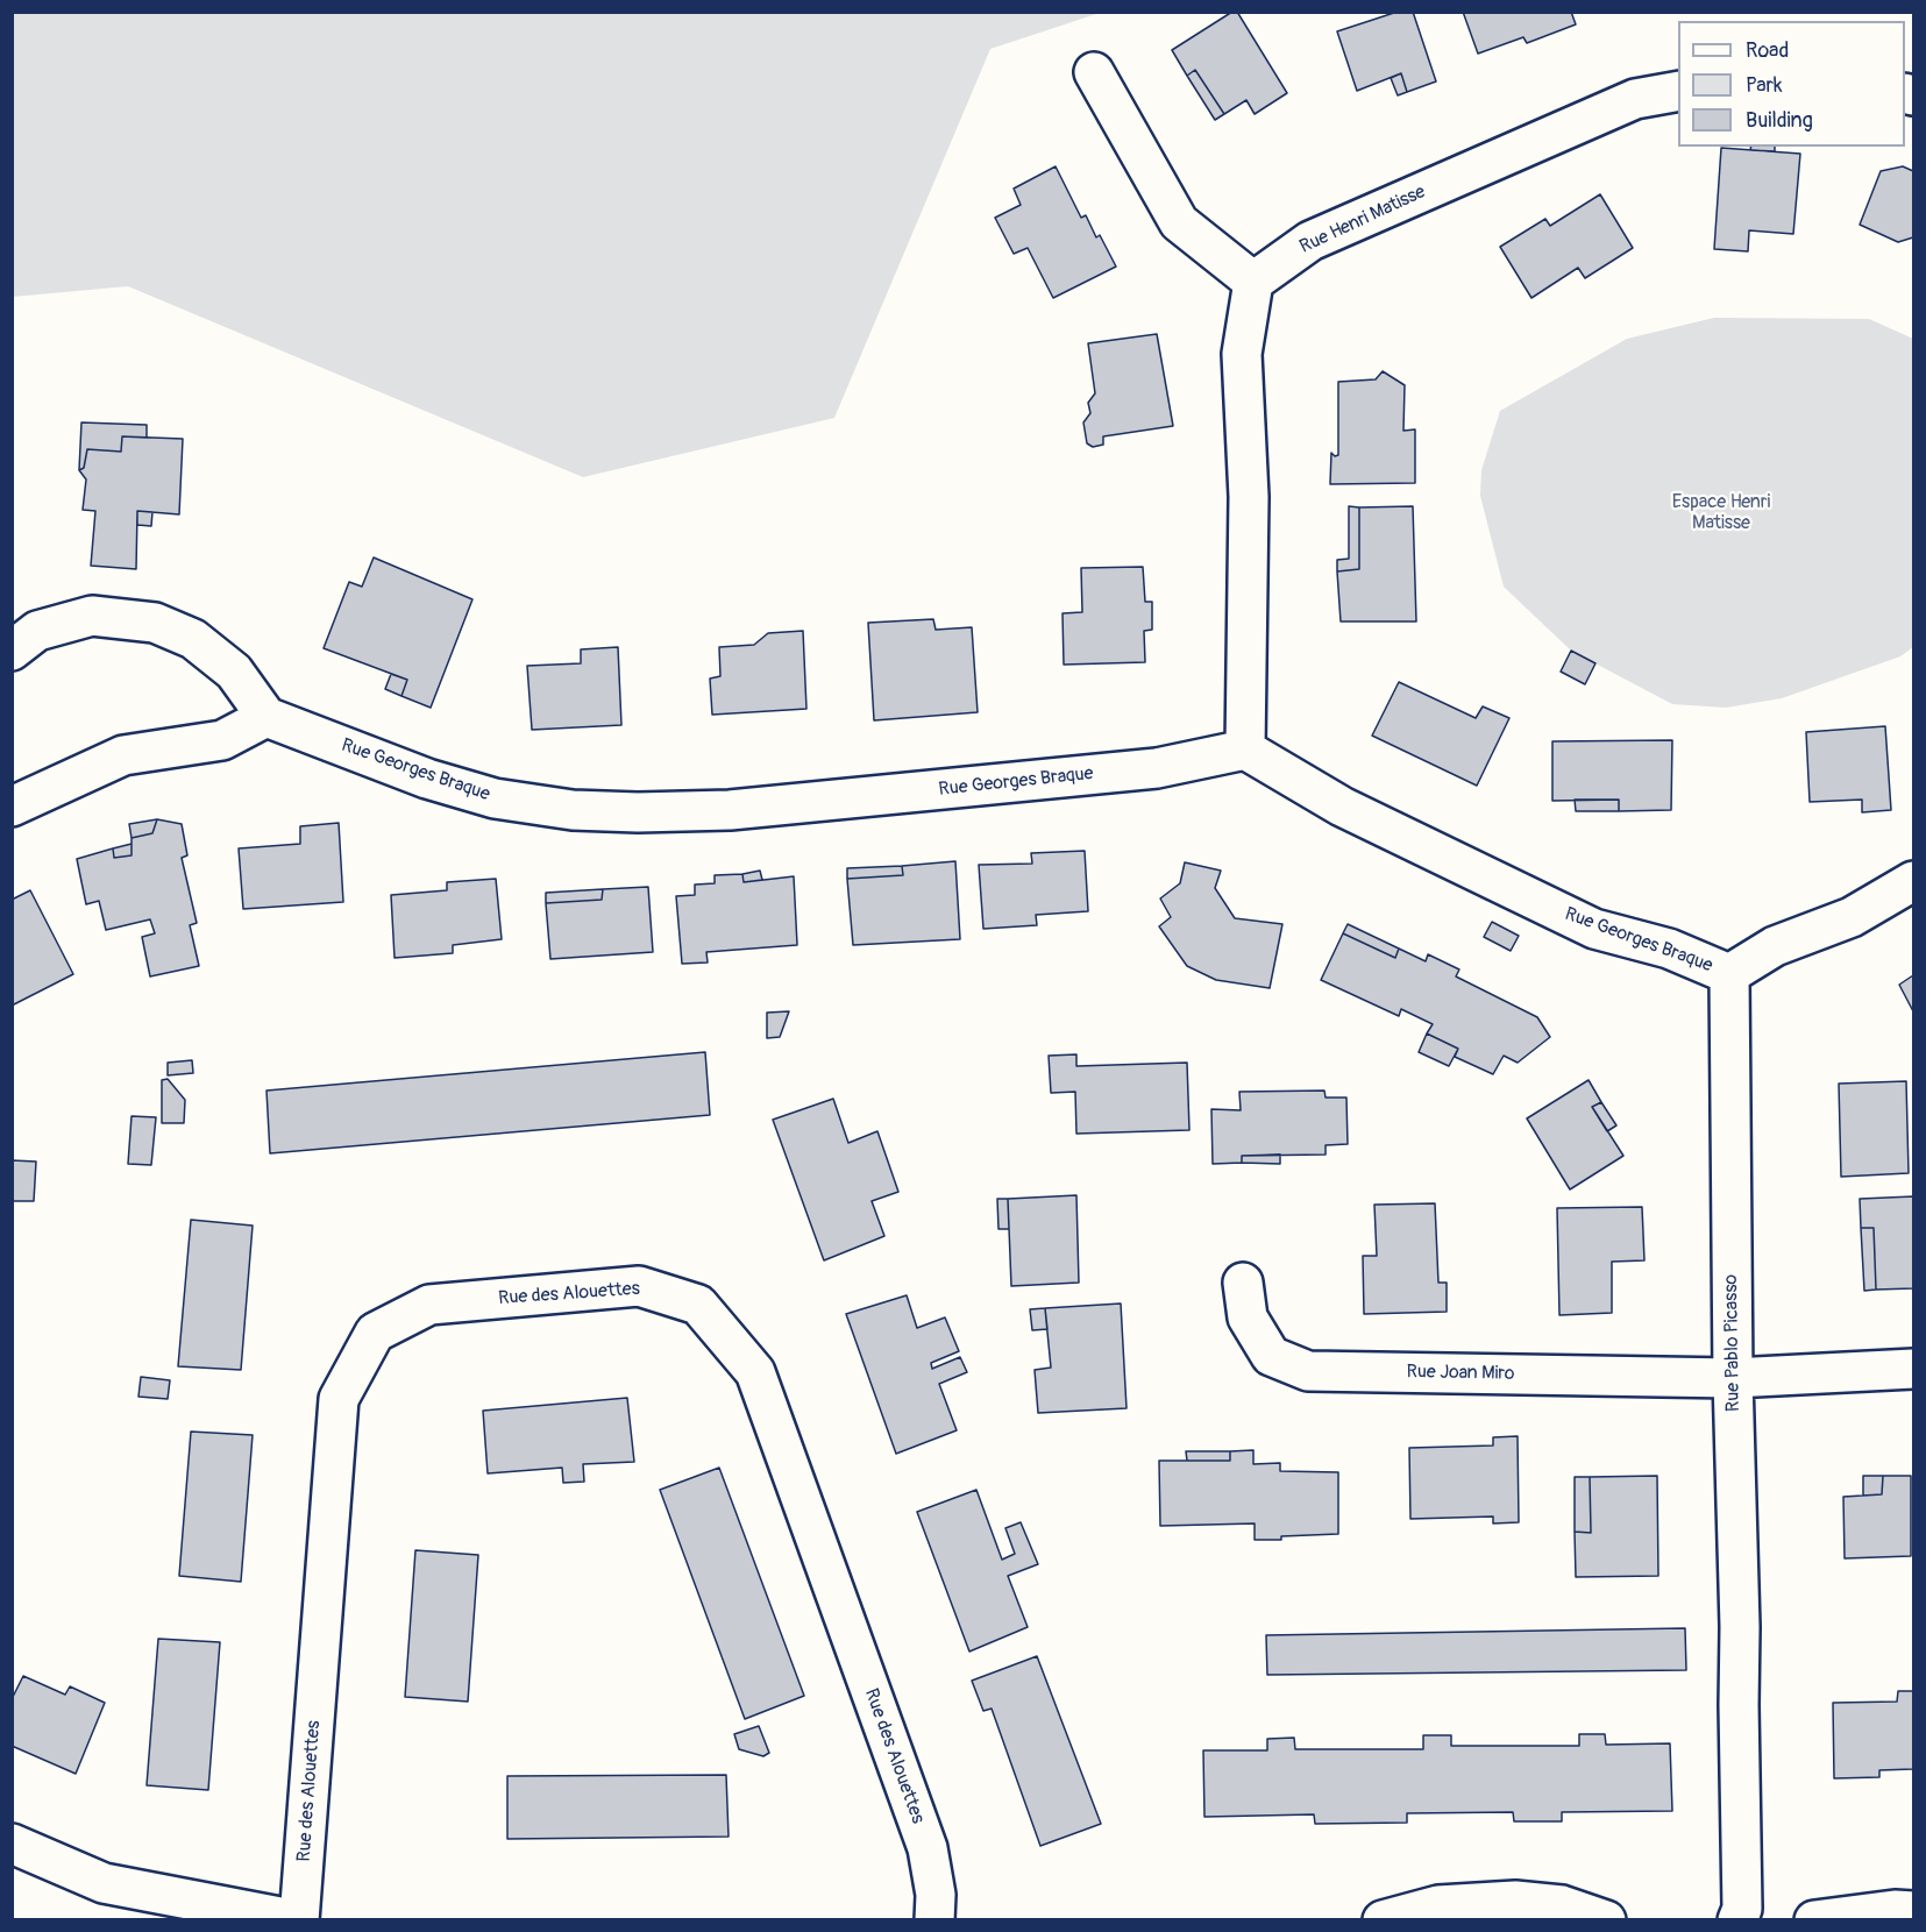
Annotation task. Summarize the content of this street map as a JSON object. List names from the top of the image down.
{
  "streets": {
    "street": [
      "Rue Henri Matisse",
      "Rue Georges Braque",
      "Rue des Alouettes",
      "Rue Pablo Picasso",
      "Rue Joan Miro"
    ]
  },
  "crossings": [
    ["Rue Georges Braque", "Rue Pablo Picasso"],
    ["Rue Pablo Picasso", "Rue Joan Miro"]
  ],
  "parks": ["Espace Henri Matisse"],
  "legend": ["Road", "Park", "Building"]
}
